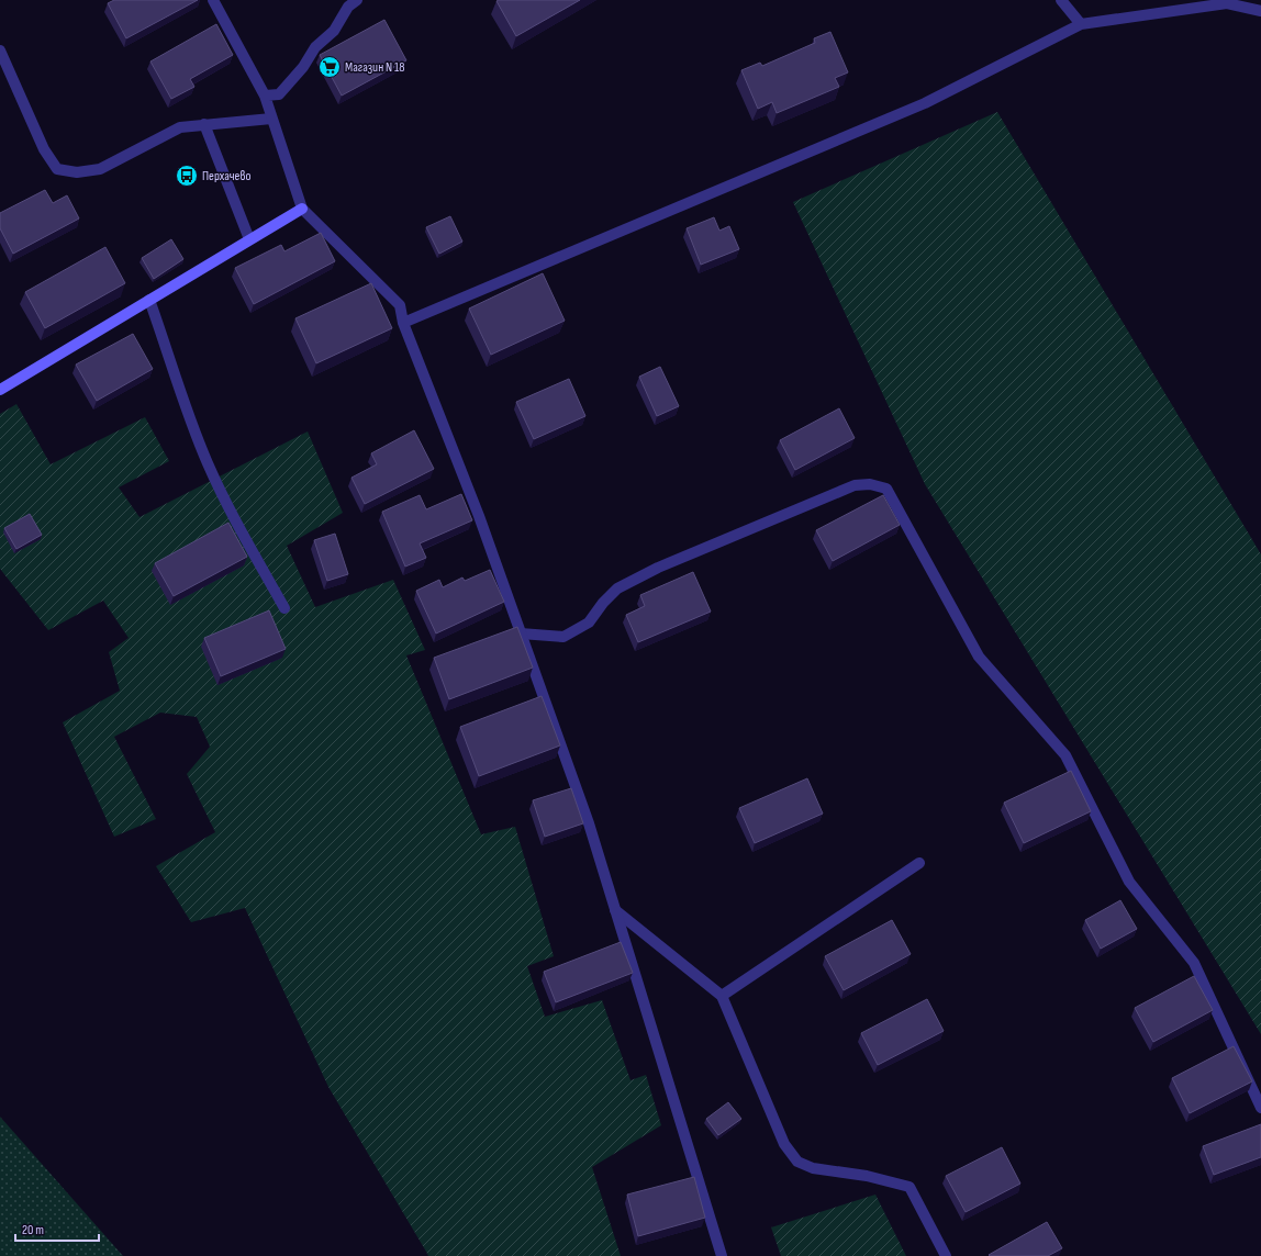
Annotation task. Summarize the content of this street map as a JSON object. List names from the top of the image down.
{
  "places": {
    "supermarket": ["Магазин N 18"],
    "bus stop": ["Перхачево"]
  },
  "scale_bar": "20 m"
}
